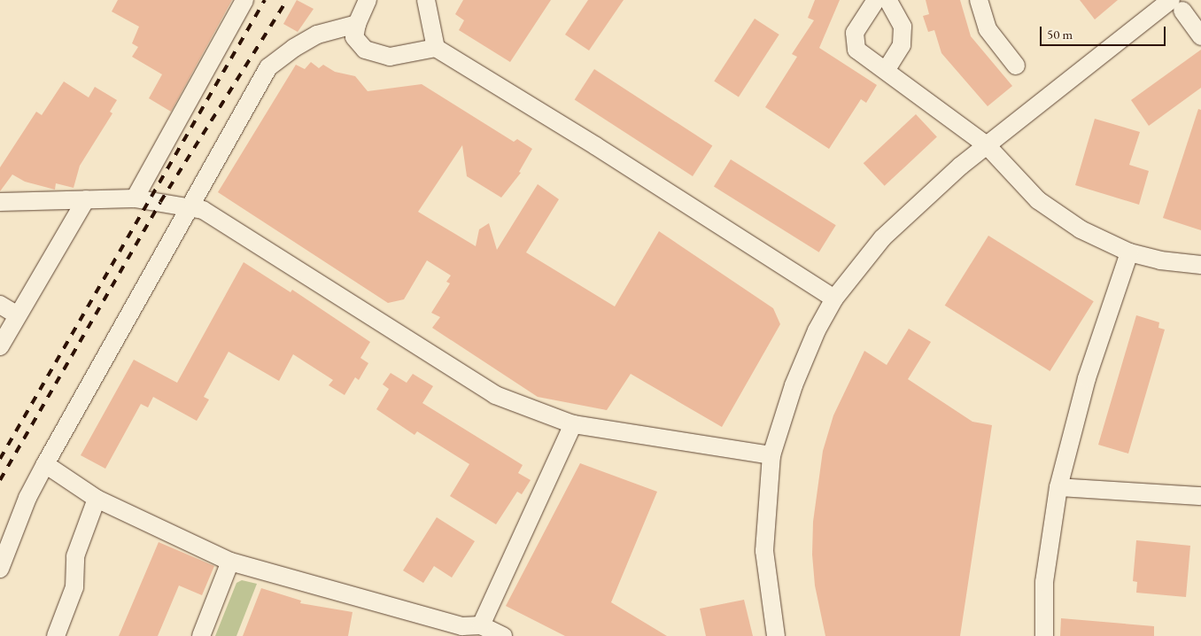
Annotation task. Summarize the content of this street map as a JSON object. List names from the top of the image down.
{
  "scale_bar": "50 m"
}
